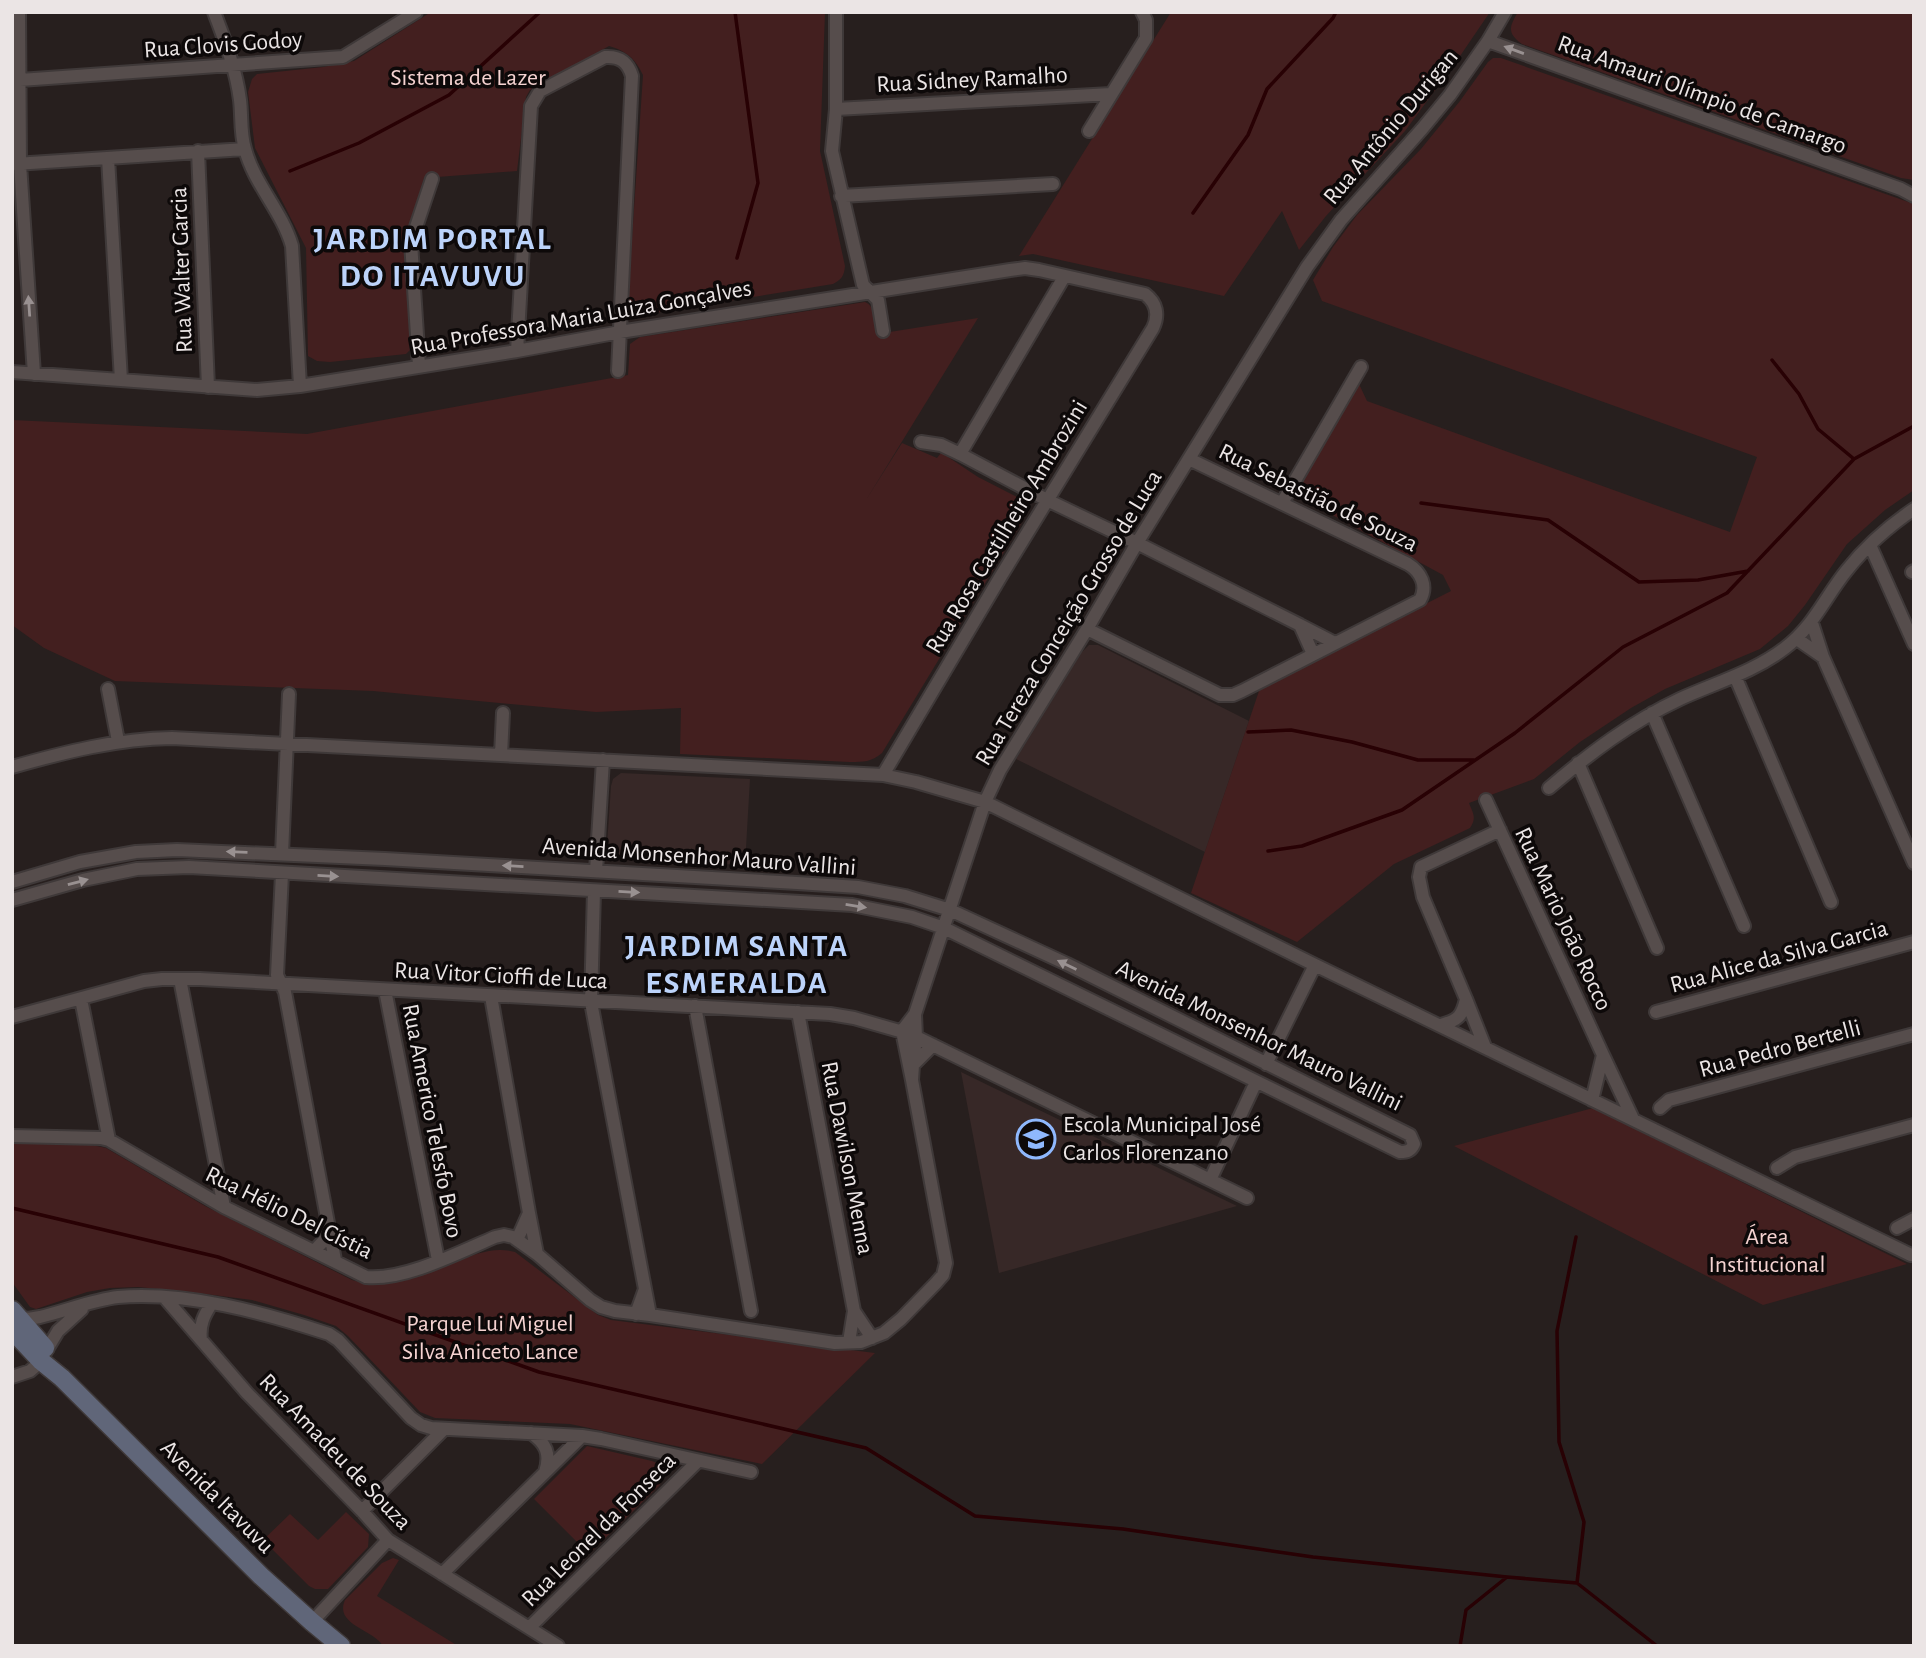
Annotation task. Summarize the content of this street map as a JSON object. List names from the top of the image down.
{
  "streets": {
    "main road": ["Avenida Itavuvu"],
    "street": [
      "Rua Clovis Godoy",
      "Rua Sidney Ramalho",
      "Rua Amauri Olímpio de Camargo",
      "Rua Antônio Durigan",
      "Rua Walter Garcia",
      "Rua Professora Maria Luiza Gonçalves",
      "Rua Sebastião de Souza",
      "Rua Rosa Castilheiro Ambrozini",
      "Rua Tereza Conceição Grosso de Luca",
      "Avenida Monsenhor Mauro Vallini",
      "Rua Mario João Rocco",
      "Rua Alice da Silva Garcia",
      "Rua Vitor Cioffi de Luca",
      "Rua Pedro Bertelli",
      "Rua Americo Telesfo Bovo",
      "Rua Dawilson Menna",
      "Rua Hélio Del Cístia",
      "Rua Amadeu de Souza",
      "Rua Leonel da Fonseca"
    ]
  },
  "crossings": [
    ["Rua Amauri Olímpio de Camargo", "Rua Antônio Durigan"],
    ["Rua Antônio Durigan", "Rua Tereza Conceição Grosso de Luca"],
    ["Rua Walter Garcia", "Rua Professora Maria Luiza Gonçalves"],
    ["Rua Professora Maria Luiza Gonçalves", "Rua Rosa Castilheiro Ambrozini"],
    ["Rua Sebastião de Souza", "Rua Tereza Conceição Grosso de Luca"],
    ["Rua Tereza Conceição Grosso de Luca", "Avenida Monsenhor Mauro Vallini"],
    ["Rua Tereza Conceição Grosso de Luca", "Rua Vitor Cioffi de Luca"],
    ["Rua Tereza Conceição Grosso de Luca", "Rua Dawilson Menna"],
    ["Rua Vitor Cioffi de Luca", "Rua Americo Telesfo Bovo"],
    ["Rua Vitor Cioffi de Luca", "Rua Dawilson Menna"],
    ["Rua Americo Telesfo Bovo", "Rua Hélio Del Cístia"],
    ["Rua Amadeu de Souza", "Rua Leonel da Fonseca"]
  ],
  "one_way": ["Rua Amauri Olímpio de Camargo"],
  "districts": ["JARDIM PORTAL DO ITAVUVU", "JARDIM SANTA ESMERALDA"],
  "parks": ["Sistema de Lazer", "Área Institucional", "Parque Lui Miguel Silva Aniceto Lance"],
  "places": {
    "school or university": ["Escola Municipal José Carlos Florenzano"]
  }
}
